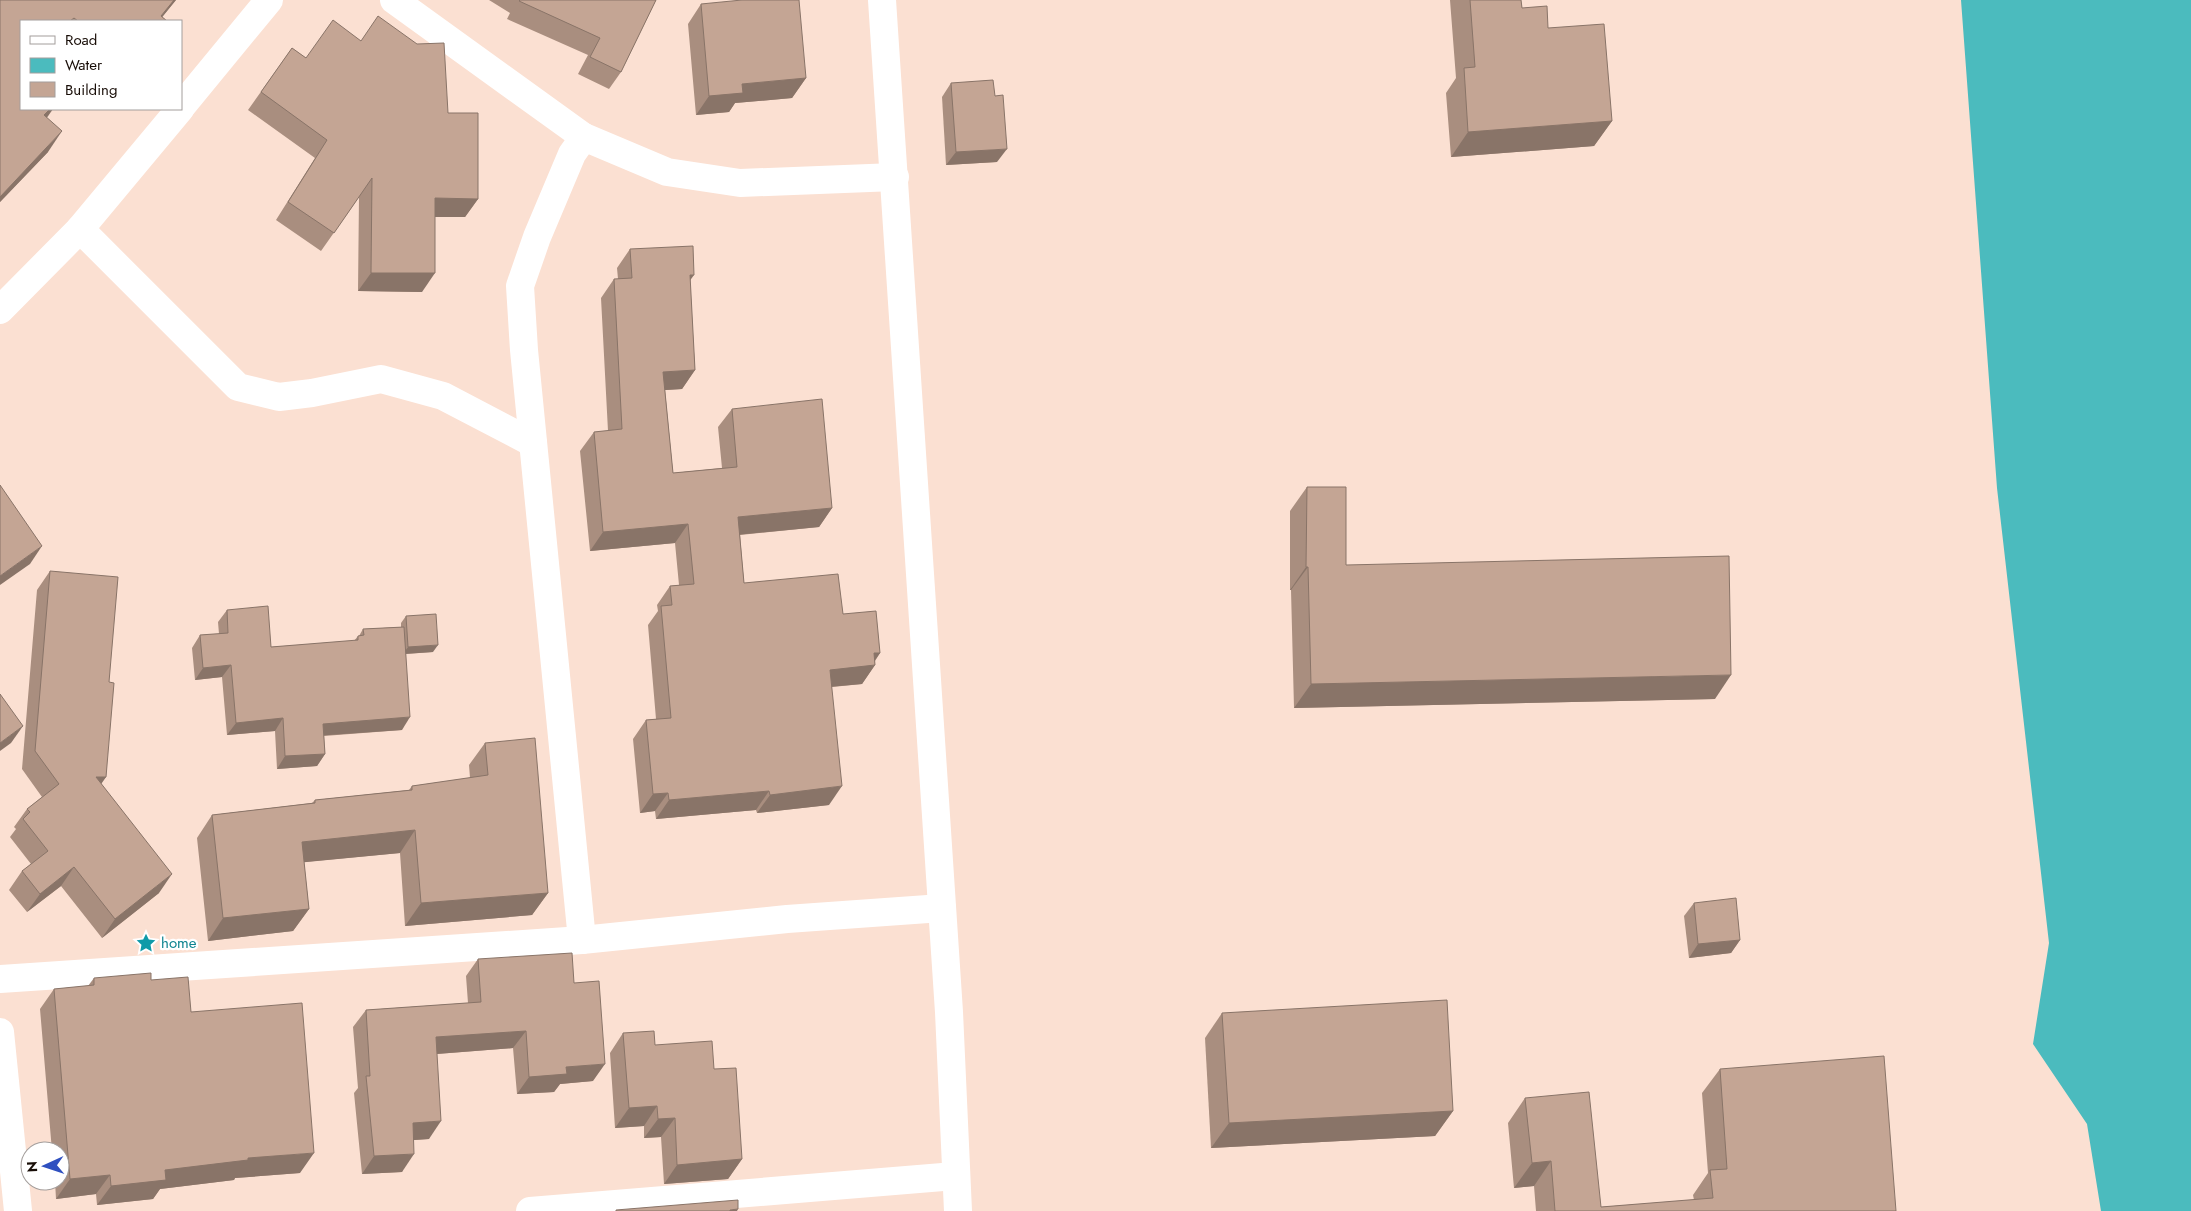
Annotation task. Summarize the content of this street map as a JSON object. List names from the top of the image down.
{
  "places": {
    "place": ["home"]
  },
  "legend": ["Road", "Water", "Building"],
  "north": "left"
}
